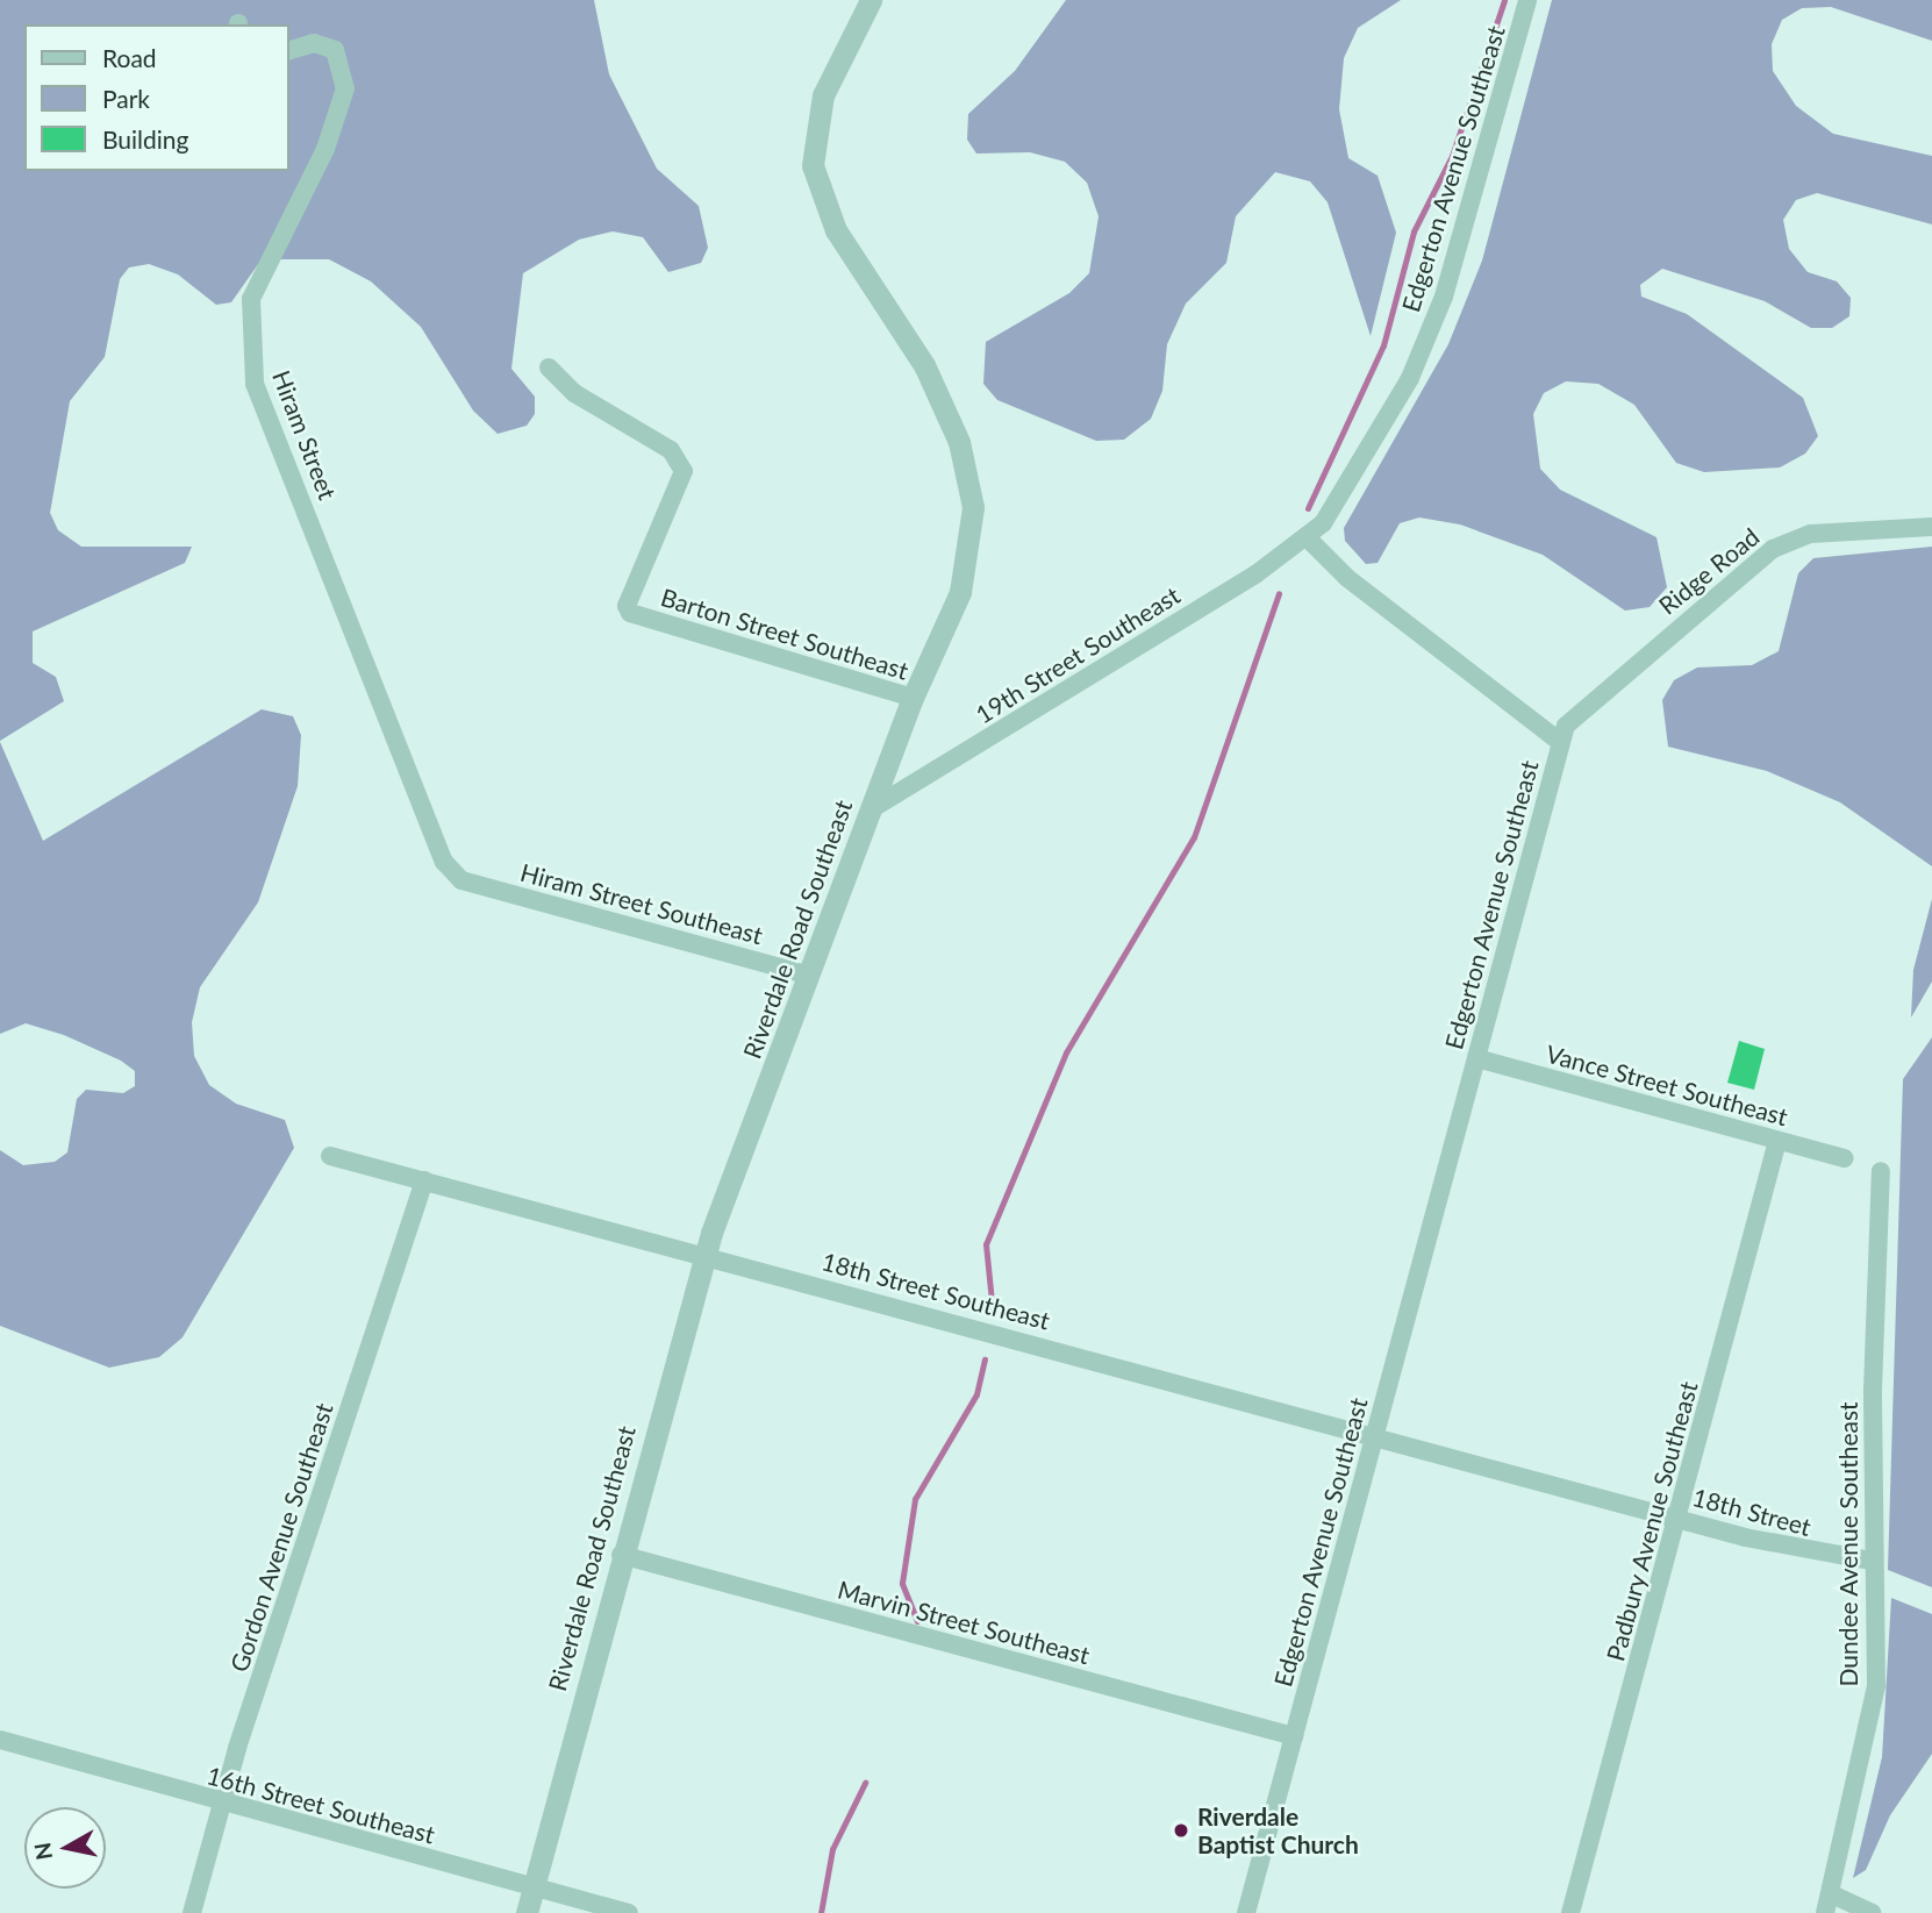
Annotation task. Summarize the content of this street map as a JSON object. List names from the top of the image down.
{
  "streets": {
    "street": [
      "Edgerton Avenue Southeast",
      "Hiram Street",
      "Ridge Road",
      "Barton Street Southeast",
      "19th Street Southeast",
      "Hiram Street Southeast",
      "Riverdale Road Southeast",
      "Vance Street Southeast",
      "18th Street Southeast",
      "18th Street",
      "Padbury Avenue Southeast",
      "Gordon Avenue Southeast",
      "Dundee Avenue Southeast",
      "Marvin Street Southeast",
      "16th Street Southeast"
    ]
  },
  "crossings": [
    ["Edgerton Avenue Southeast", "Ridge Road"],
    ["Edgerton Avenue Southeast", "19th Street Southeast"],
    ["Edgerton Avenue Southeast", "Vance Street Southeast"],
    ["Edgerton Avenue Southeast", "18th Street Southeast"],
    ["Edgerton Avenue Southeast", "Marvin Street Southeast"],
    ["Hiram Street", "Hiram Street Southeast"],
    ["Barton Street Southeast", "Riverdale Road Southeast"],
    ["19th Street Southeast", "Riverdale Road Southeast"],
    ["Hiram Street Southeast", "Riverdale Road Southeast"],
    ["Riverdale Road Southeast", "18th Street Southeast"],
    ["Riverdale Road Southeast", "Marvin Street Southeast"],
    ["Riverdale Road Southeast", "16th Street Southeast"],
    ["Vance Street Southeast", "Padbury Avenue Southeast"],
    ["18th Street Southeast", "18th Street"],
    ["18th Street Southeast", "Gordon Avenue Southeast"],
    ["18th Street", "Padbury Avenue Southeast"],
    ["18th Street", "Dundee Avenue Southeast"],
    ["Gordon Avenue Southeast", "16th Street Southeast"]
  ],
  "places": ["Riverdale Baptist Church"],
  "legend": ["Road", "Park", "Building"],
  "north": "left"
}
